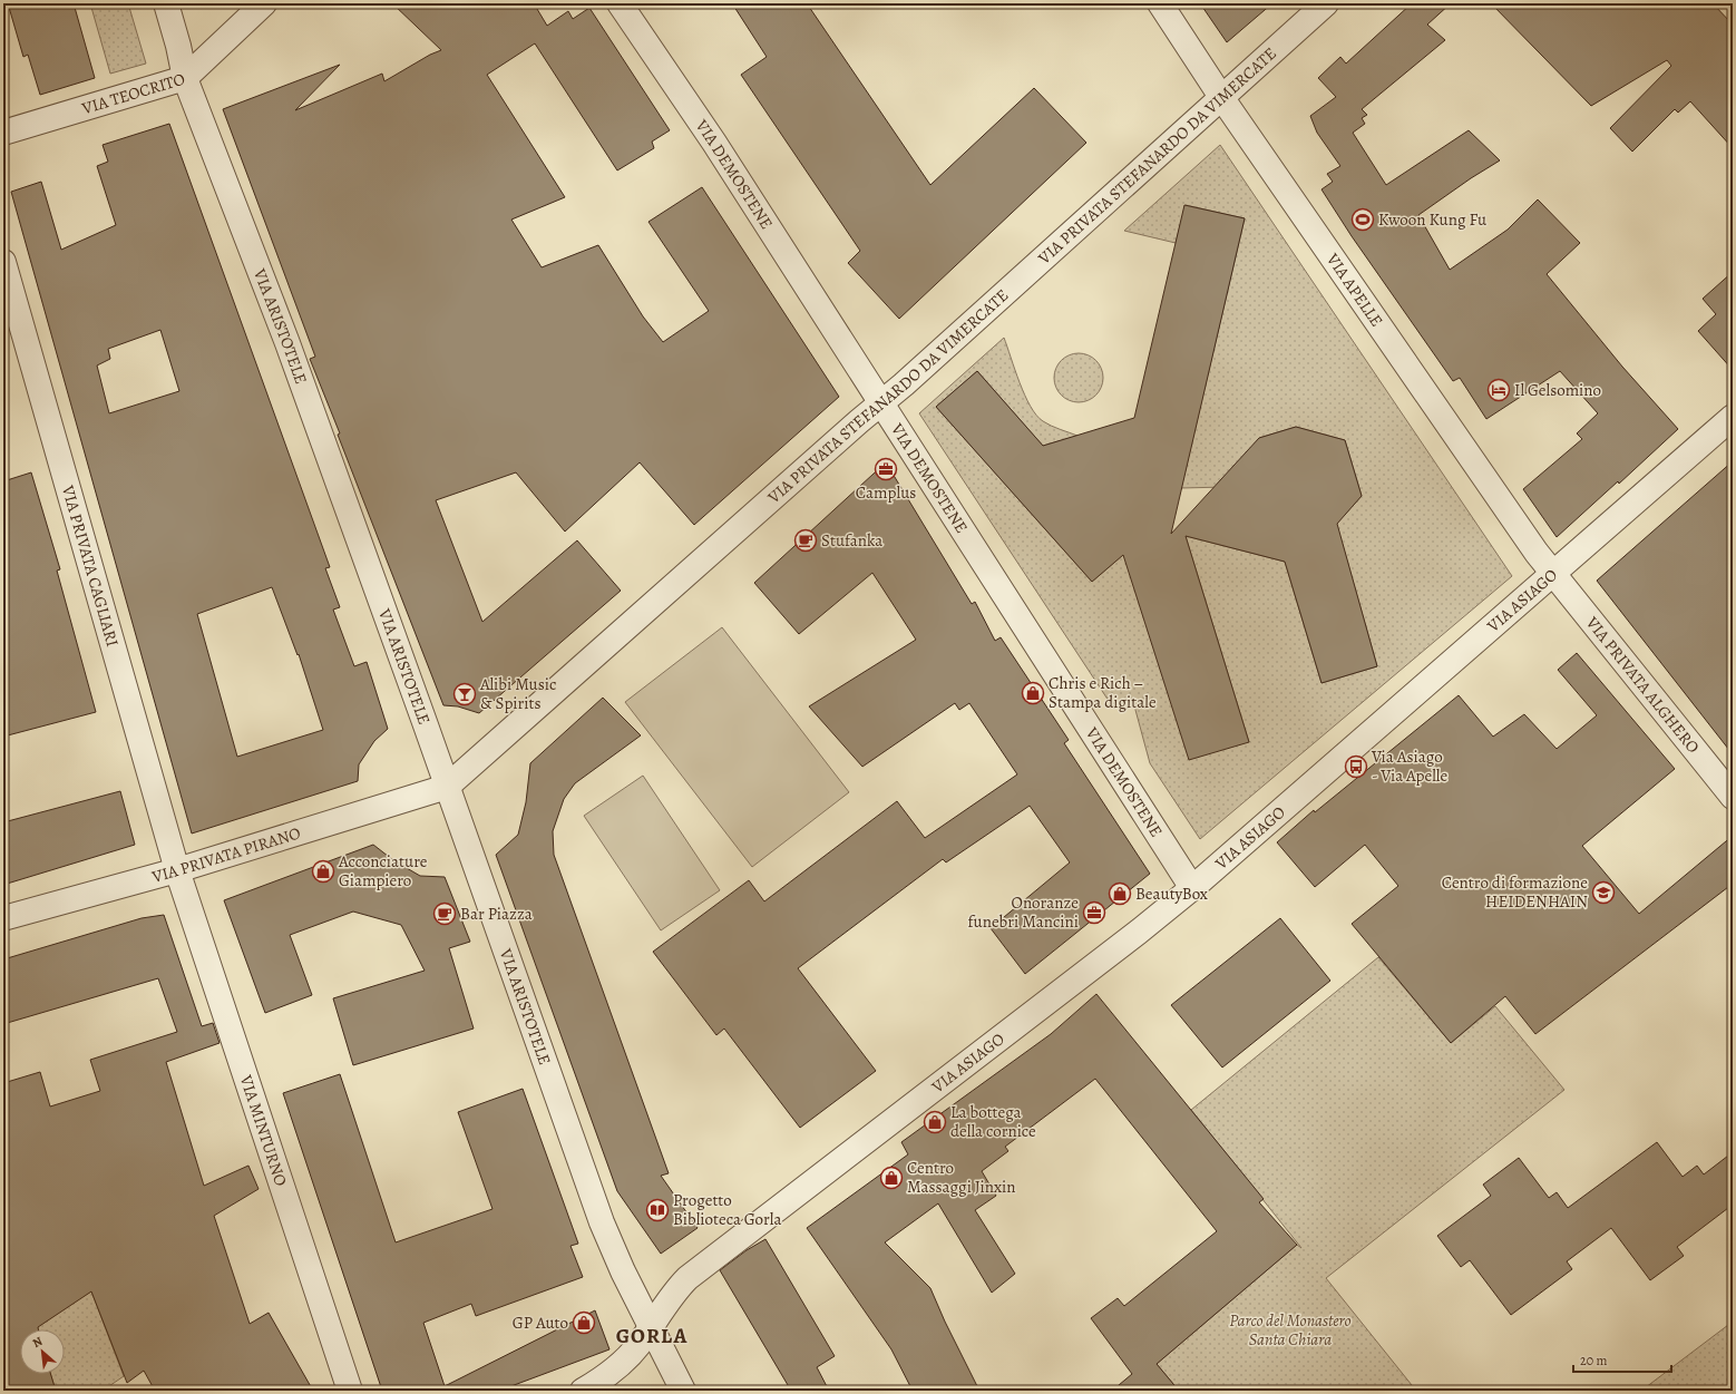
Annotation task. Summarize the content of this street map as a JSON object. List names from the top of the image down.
{
  "streets": {
    "street": [
      "VIA TEOCRITO",
      "VIA PRIVATA STEFANARDO DA VIMERCATE",
      "VIA DEMOSTENE",
      "VIA APELLE",
      "VIA ARISTOTELE",
      "VIA PRIVATA CAGLIARI",
      "VIA ASIAGO",
      "VIA PRIVATA ALGHERO",
      "VIA PRIVATA PIRANO",
      "VIA MINTURNO"
    ]
  },
  "crossings": [
    ["VIA TEOCRITO", "VIA ARISTOTELE"],
    ["VIA PRIVATA STEFANARDO DA VIMERCATE", "VIA DEMOSTENE"],
    ["VIA PRIVATA STEFANARDO DA VIMERCATE", "VIA APELLE"],
    ["VIA PRIVATA STEFANARDO DA VIMERCATE", "VIA ARISTOTELE"],
    ["VIA PRIVATA STEFANARDO DA VIMERCATE", "VIA PRIVATA PIRANO"],
    ["VIA DEMOSTENE", "VIA ASIAGO"],
    ["VIA APELLE", "VIA ASIAGO"],
    ["VIA APELLE", "VIA PRIVATA ALGHERO"],
    ["VIA ARISTOTELE", "VIA ASIAGO"],
    ["VIA ARISTOTELE", "VIA PRIVATA PIRANO"],
    ["VIA PRIVATA CAGLIARI", "VIA PRIVATA PIRANO"],
    ["VIA PRIVATA CAGLIARI", "VIA MINTURNO"],
    ["VIA ASIAGO", "VIA PRIVATA ALGHERO"],
    ["VIA PRIVATA PIRANO", "VIA MINTURNO"]
  ],
  "districts": ["GORLA"],
  "parks": ["Parco del Monastero Santa Chiara"],
  "places": {
    "sports": ["Kwoon Kung Fu"],
    "hotel": ["Il Gelsomino"],
    "office": ["Camplus", "Onoranze funebri Mancini"],
    "cafe": ["Stufanka", "Bar Piazza"],
    "shop": [
      "Chris e Rich – Stampa digitale",
      "Acconciature Giampiero",
      "BeautyBox",
      "La bottega della cornice",
      "Centro Massaggi Jinxin",
      "GP Auto"
    ],
    "bar": ["Alibi Music & Spirits"],
    "bus stop": ["Via Asiago - Via Apelle"],
    "school or university": ["Centro di formazione HEIDENHAIN"],
    "library": ["Progetto Biblioteca Gorla"]
  },
  "scale_bar": "20 m",
  "north": "top left"
}
